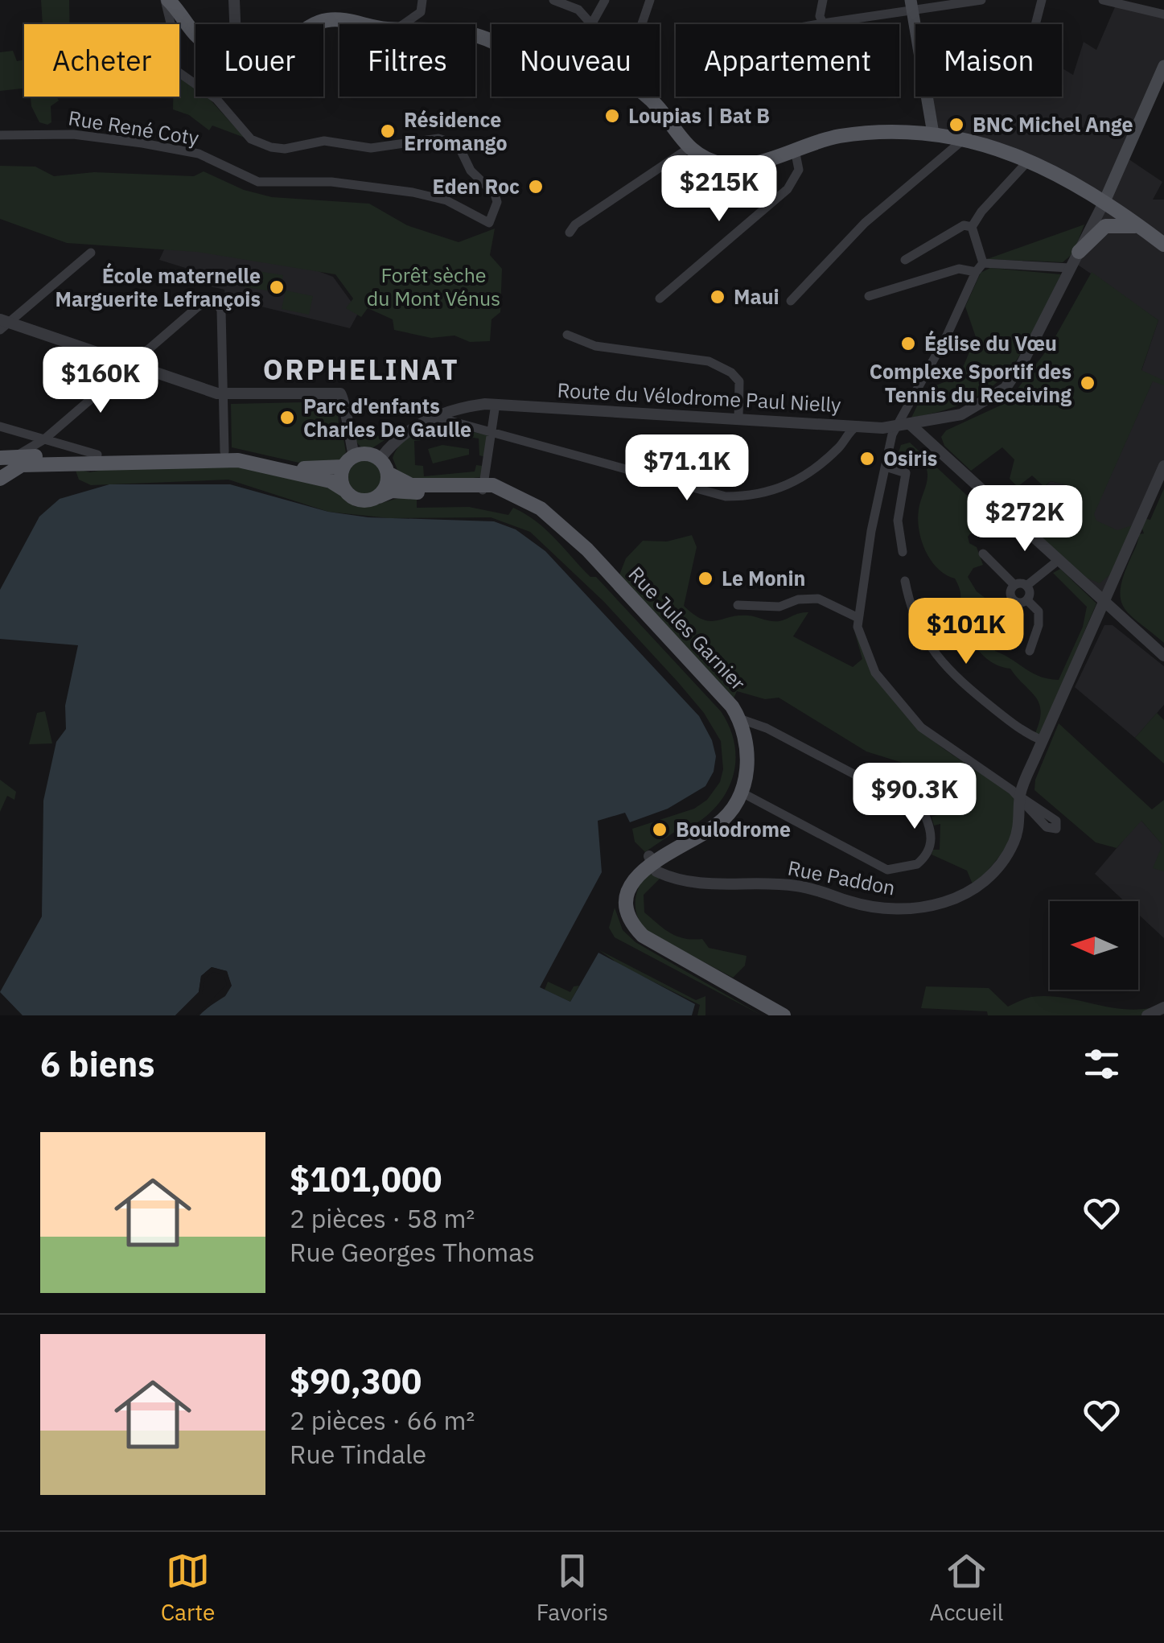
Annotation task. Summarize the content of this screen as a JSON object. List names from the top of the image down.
{
  "streets": {
    "main road": ["Rue Jules Garnier"],
    "street": ["Rue René Coty", "Route du Vélodrome Paul Nielly", "Rue Paddon"]
  },
  "crossings": [
    ["Route du Vélodrome Paul Nielly", "Rue Jules Garnier"],
    ["Rue Jules Garnier", "Rue Paddon"]
  ],
  "districts": ["ORPHELINAT"],
  "parks": ["Forêt sèche du Mont Vénus"],
  "places": [
    "Loupias | Bat B",
    "BNC Michel Ange",
    "Résidence Erromango",
    "Eden Roc",
    "École maternelle Marguerite Lefrançois",
    "Maui",
    "Église du Vœu",
    "Complexe Sportif des Tennis du Receiving",
    "Parc d'enfants Charles De Gaulle",
    "Osiris",
    "Le Monin",
    "Boulodrome"
  ],
  "north": "left",
  "page": {
    "chip": [
      "Acheter",
      "Louer",
      "Filtres",
      "Nouveau",
      "Appartement",
      "Maison"
    ],
    "price": [
      "$215K",
      "$160K",
      "$71.1K",
      "$272K",
      "$101K",
      "$90.3K"
    ],
    "heading": "6 biens",
    "list": [
      {
        "name": "$101,000",
        "note": "2 pièces · 58 m² · Rue Georges Thomas"
      },
      {
        "name": "$90,300",
        "note": "2 pièces · 66 m² · Rue Tindale"
      }
    ],
    "tabs": ["Carte", "Favoris", "Accueil"]
  }
}
